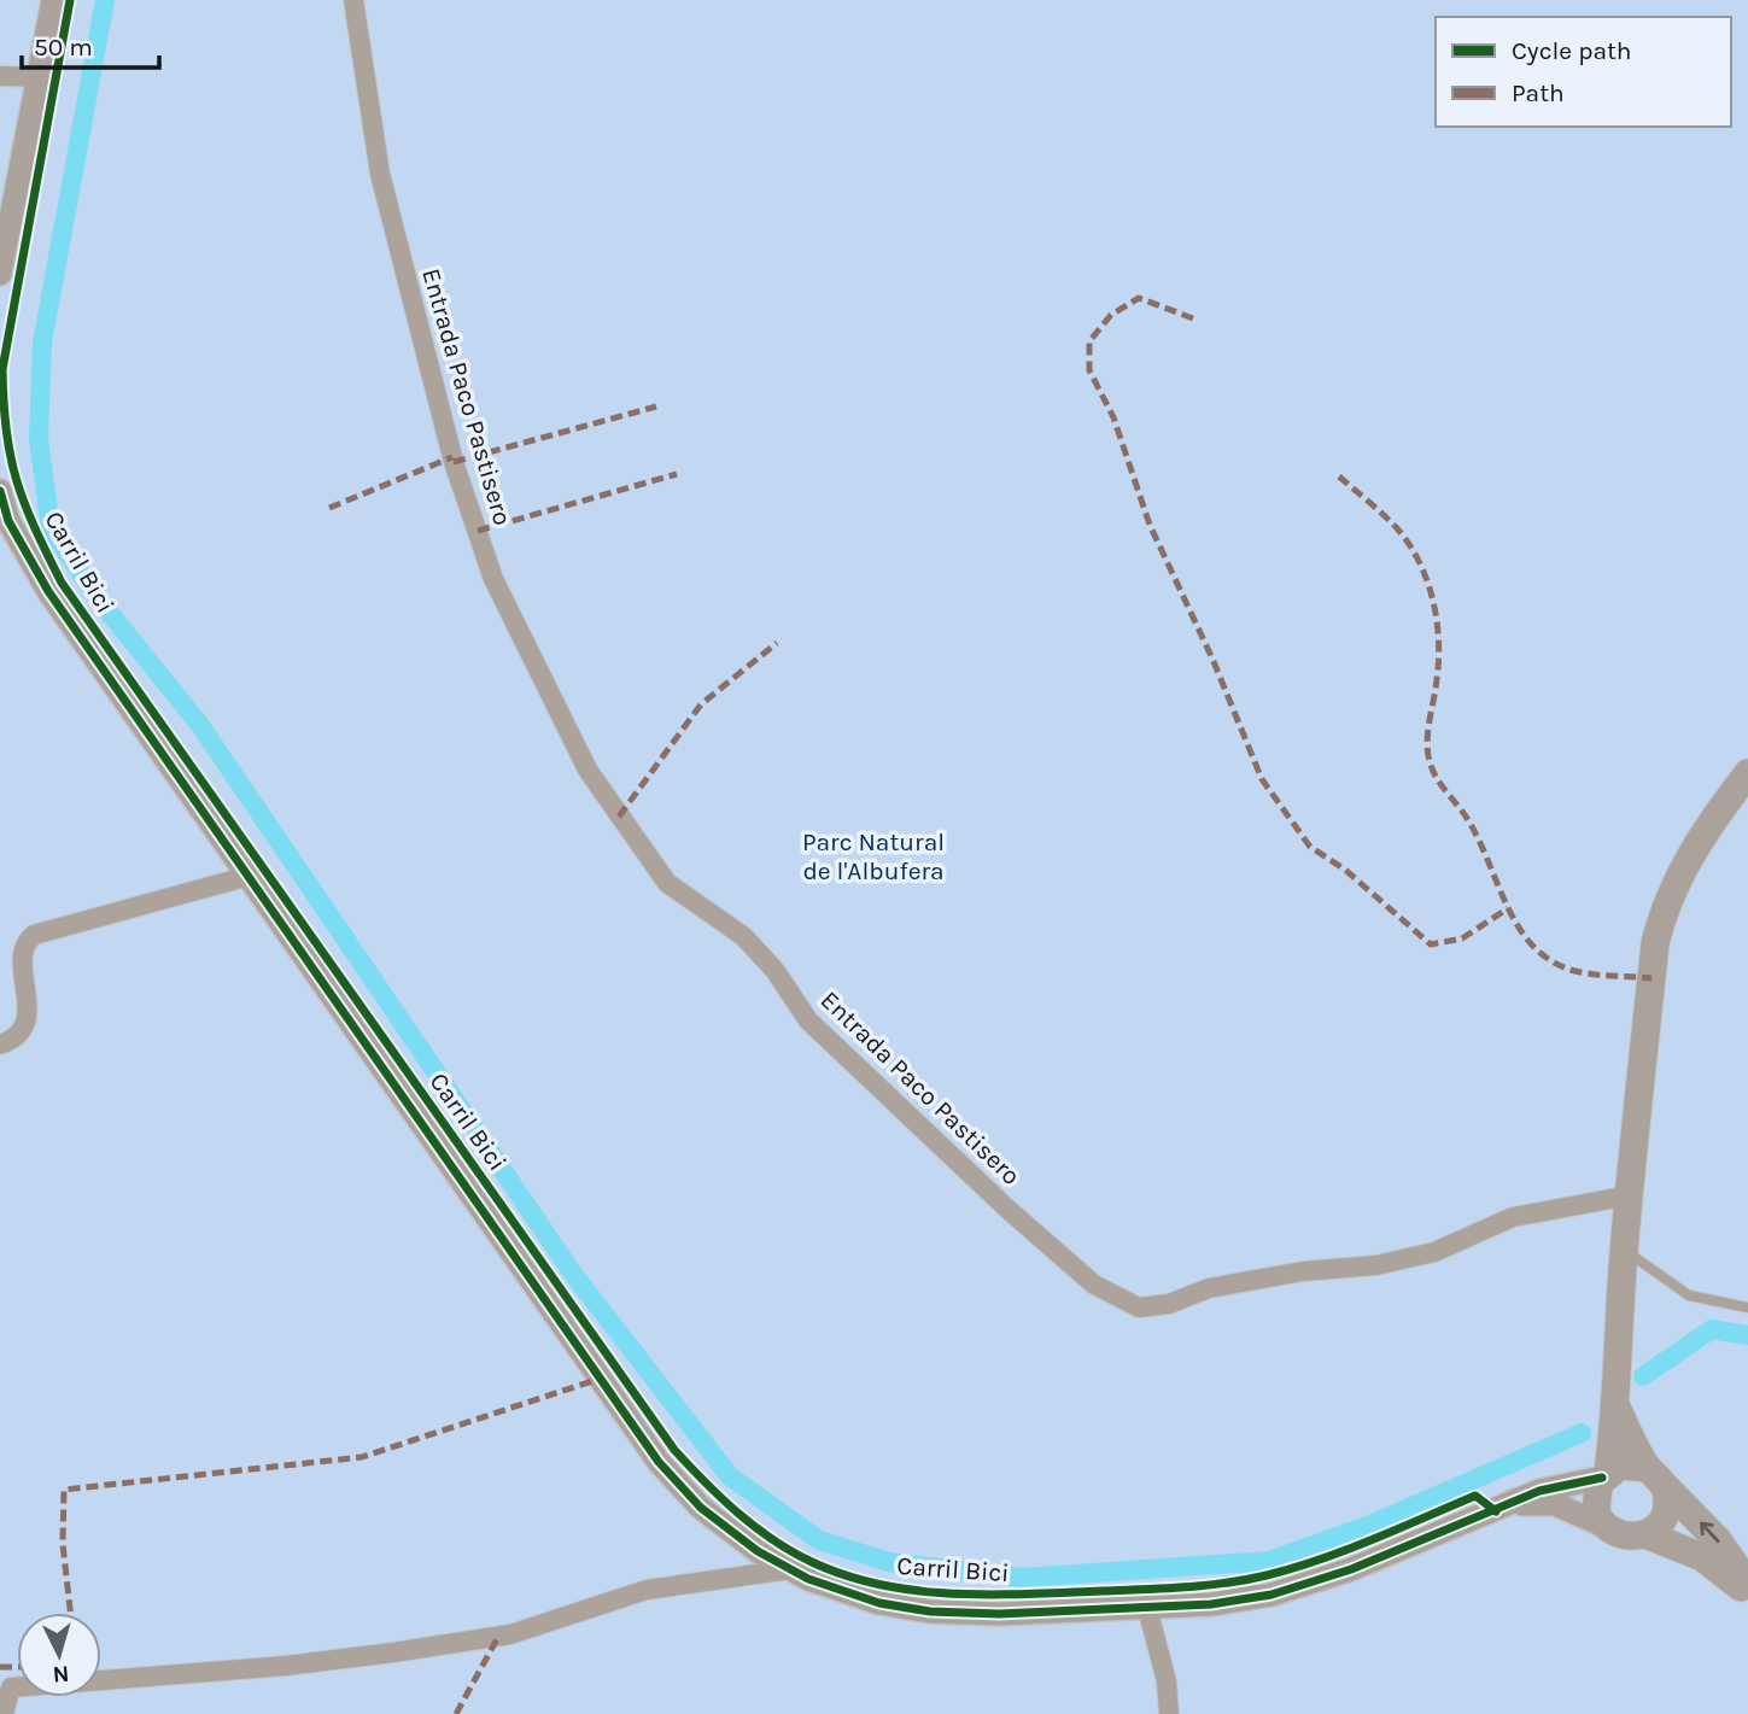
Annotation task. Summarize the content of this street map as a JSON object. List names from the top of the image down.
{
  "streets": {
    "street": ["Entrada Paco Pastisero"],
    "cycle path": ["Carril Bici"]
  },
  "parks": ["Parc Natural de l'Albufera"],
  "legend": ["Cycle path", "Path"],
  "scale_bar": "50 m",
  "north": "bottom"
}
